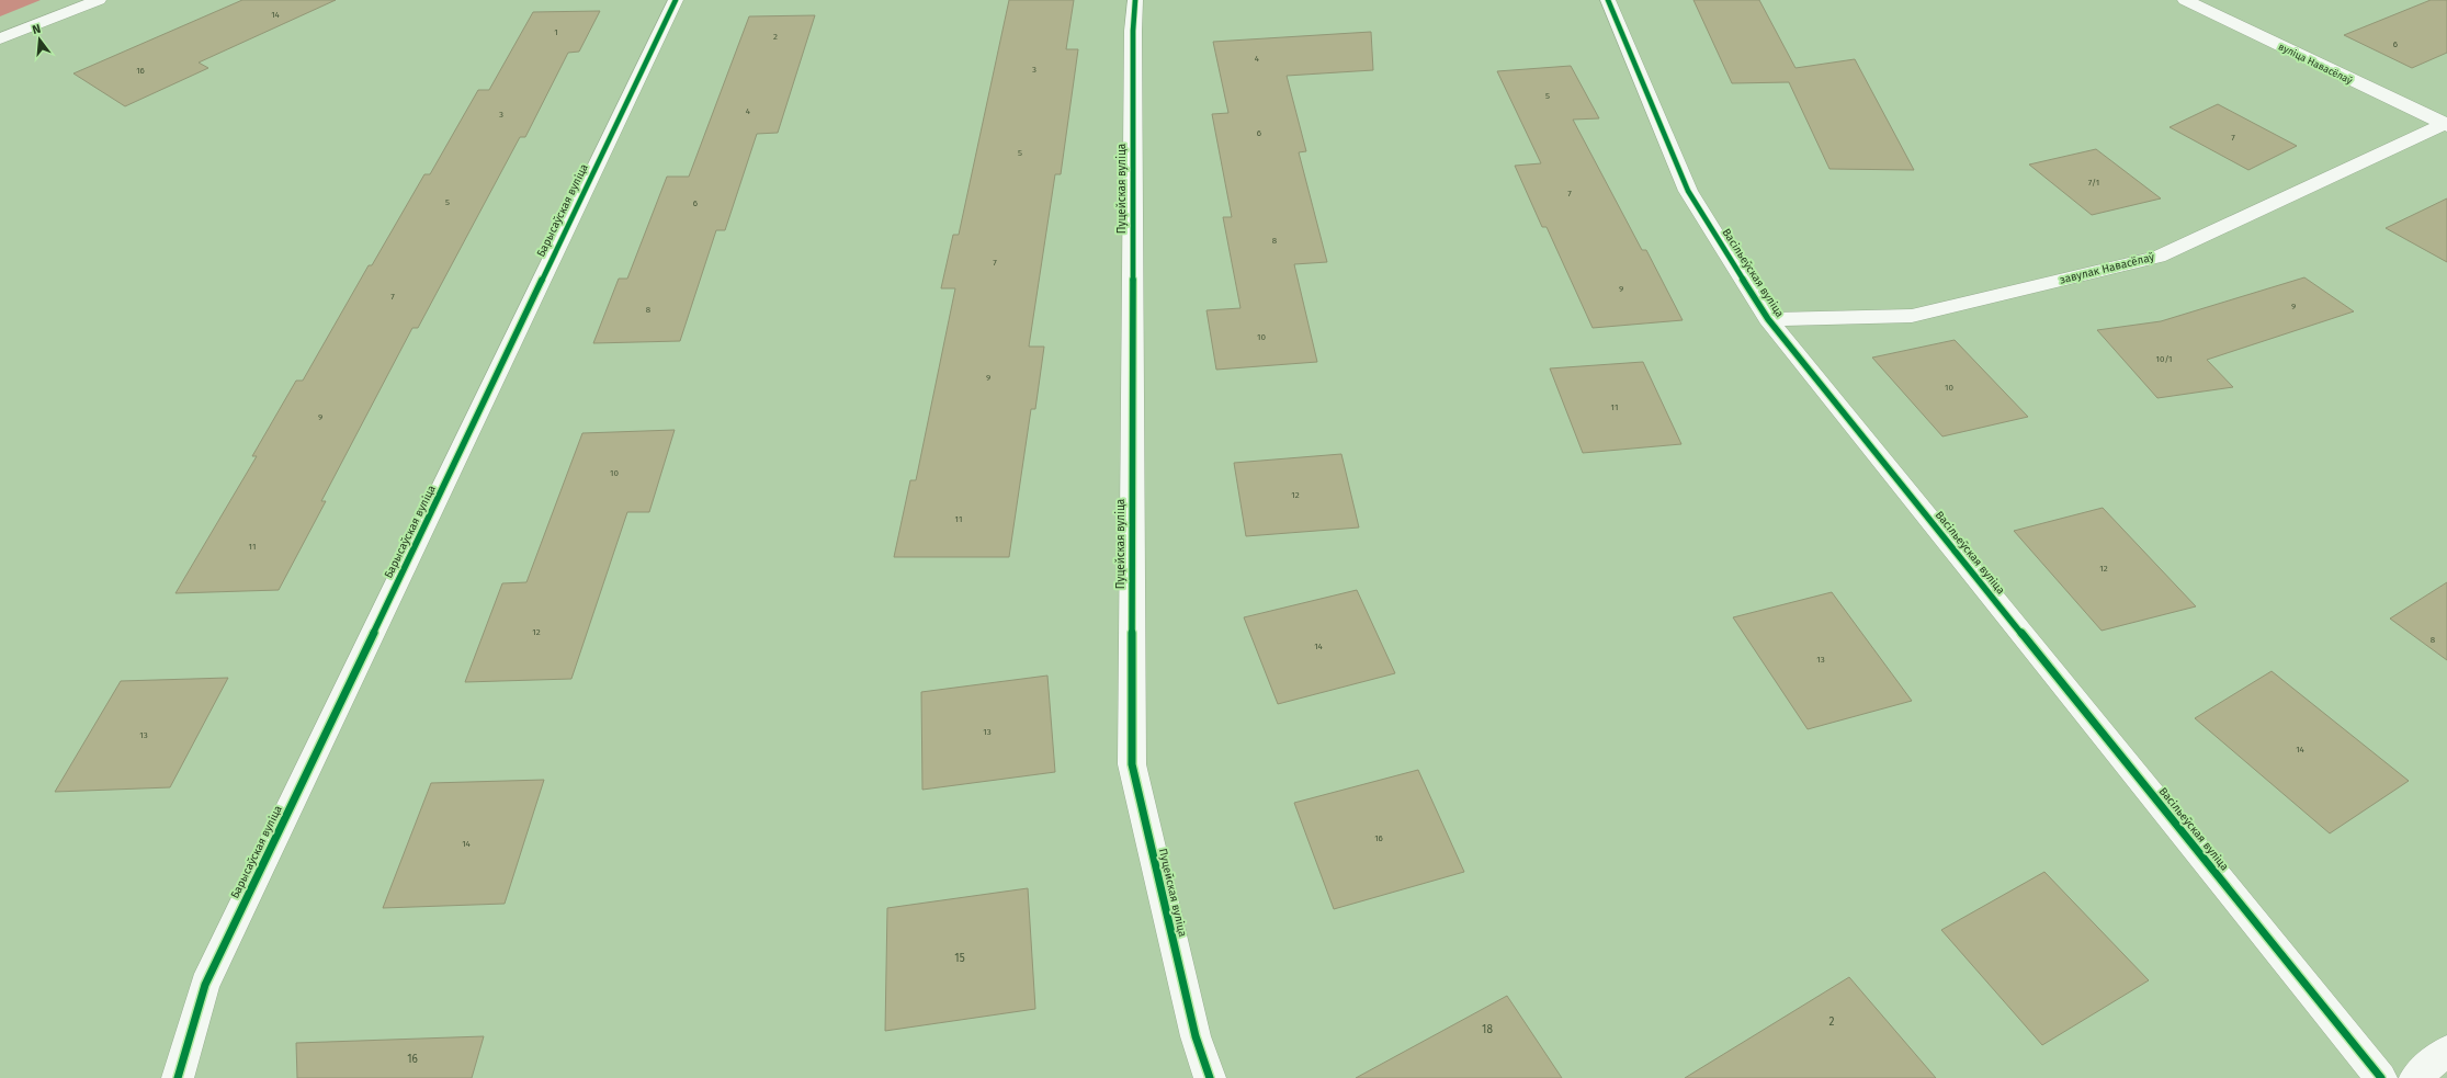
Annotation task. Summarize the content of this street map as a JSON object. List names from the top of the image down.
{
  "streets": {
    "street": [
      "вуліца Навасёлаў",
      "Пуцейская вуліца",
      "Барысаўская вуліца",
      "завулак Навасёлаў",
      "Васільеўская вуліца"
    ]
  },
  "crossings": [
    ["вуліца Навасёлаў", "завулак Навасёлаў"],
    ["завулак Навасёлаў", "Васільеўская вуліца"]
  ],
  "house_numbers": [
    "14",
    "1",
    "2",
    "6",
    "4",
    "3",
    "16",
    "5",
    "4",
    "3",
    "6",
    "7",
    "5",
    "7/1",
    "7",
    "5",
    "6",
    "8",
    "7",
    "9",
    "7",
    "9",
    "8",
    "10",
    "10/1",
    "9",
    "10",
    "11",
    "9",
    "10",
    "12",
    "11",
    "11",
    "12",
    "12",
    "8",
    "14",
    "13",
    "13",
    "13",
    "14",
    "16",
    "14",
    "15",
    "2",
    "18",
    "16"
  ],
  "north": "top"
}
